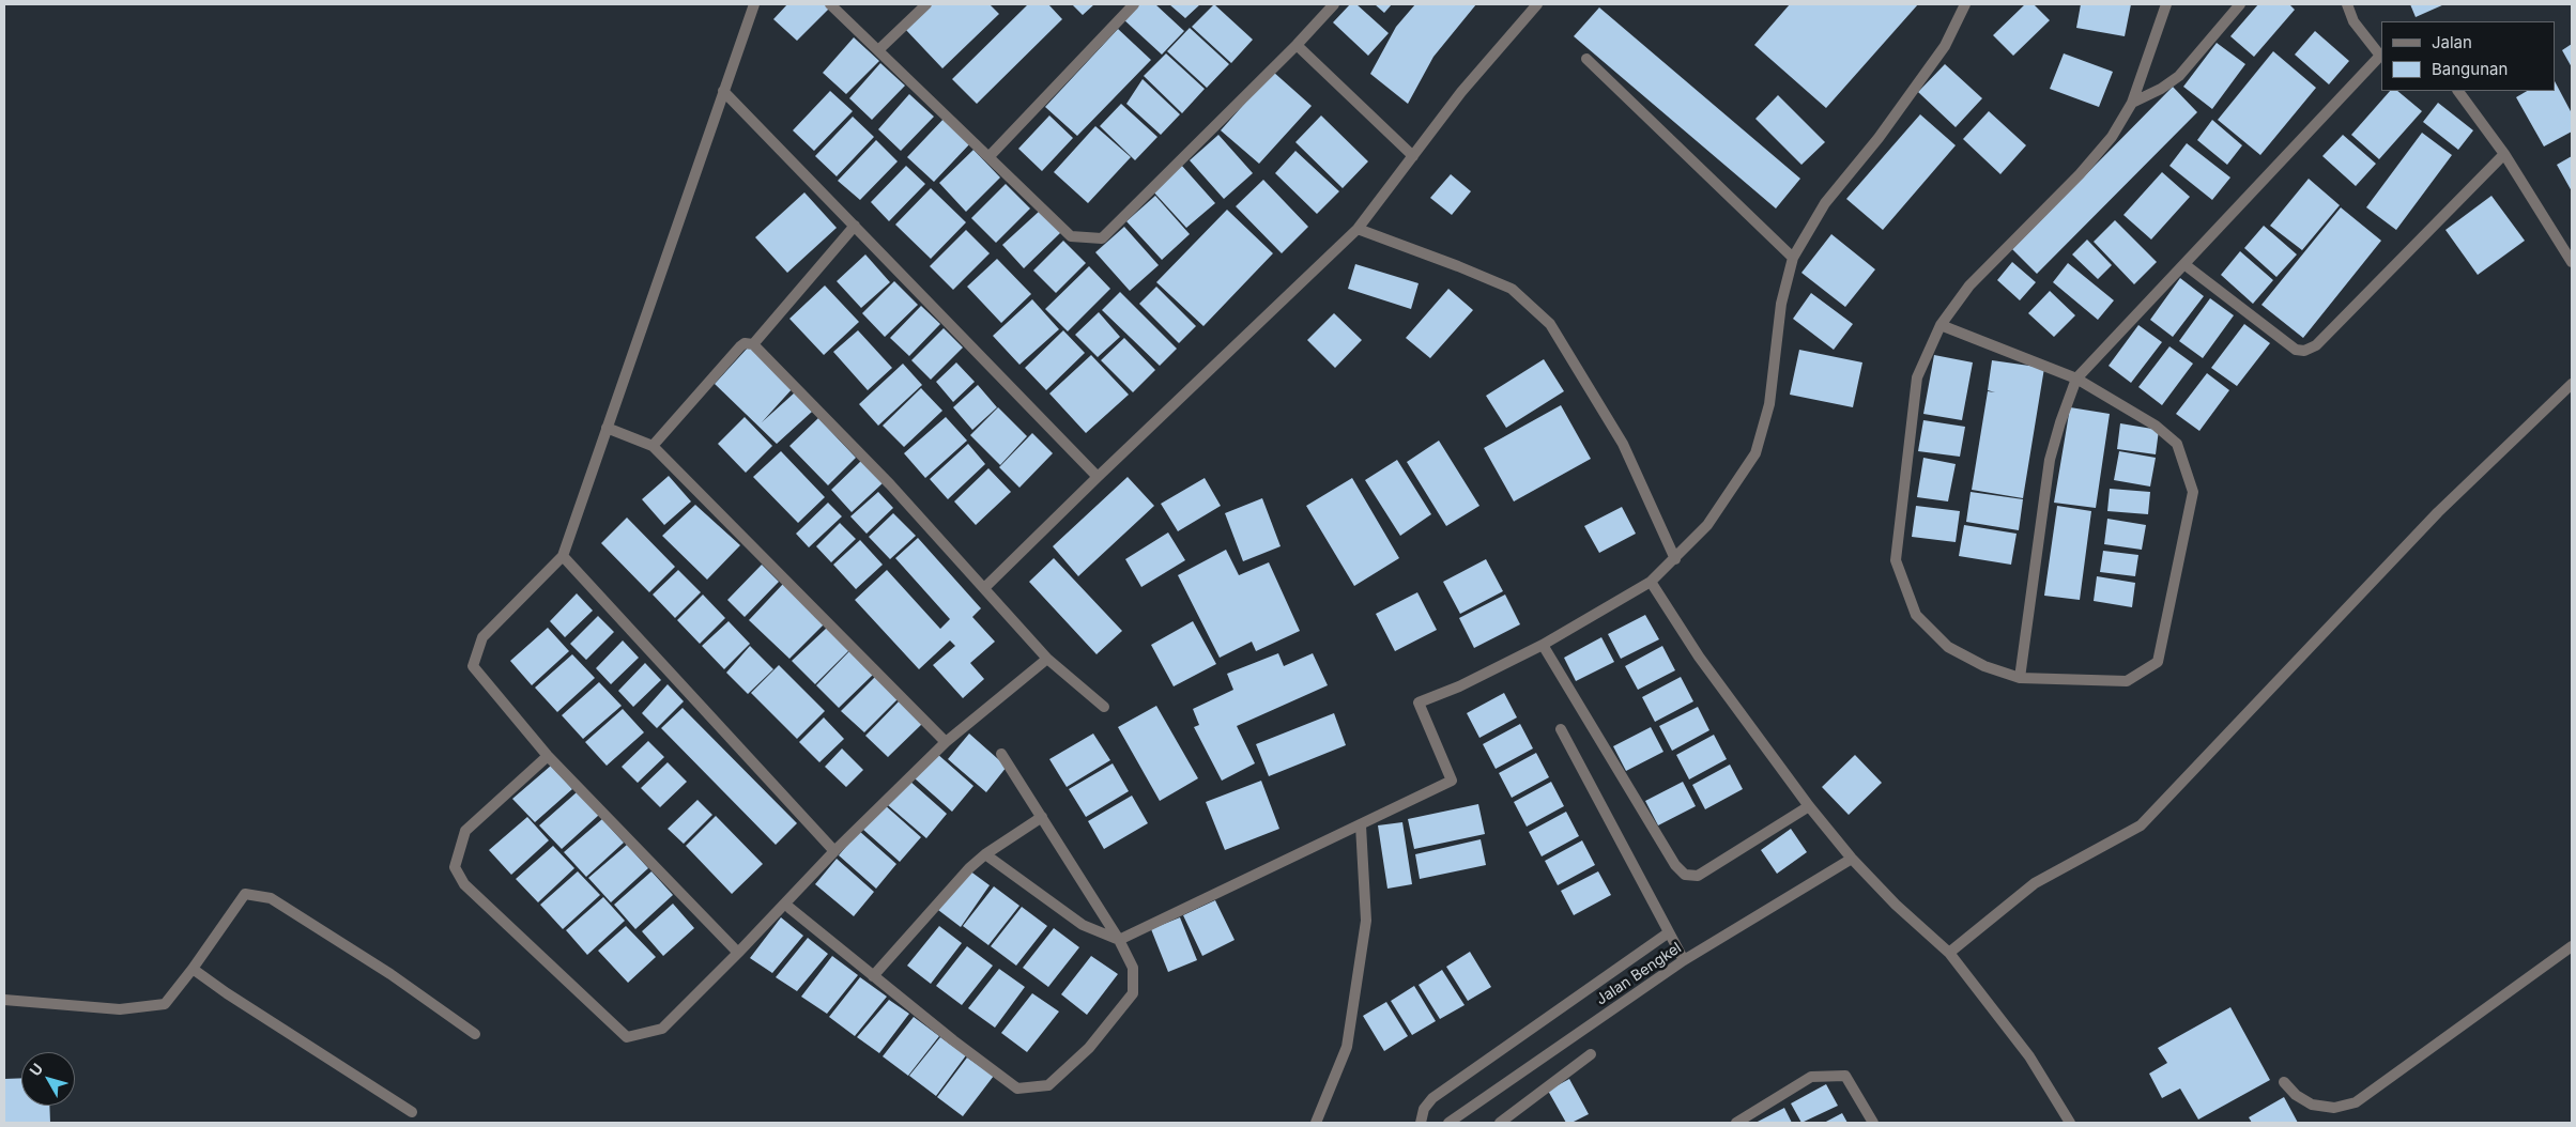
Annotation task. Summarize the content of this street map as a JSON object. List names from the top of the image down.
{
  "streets": {
    "street": ["Jalan Bengkel"]
  },
  "legend": ["Jalan", "Bangunan"],
  "north": "top left"
}
